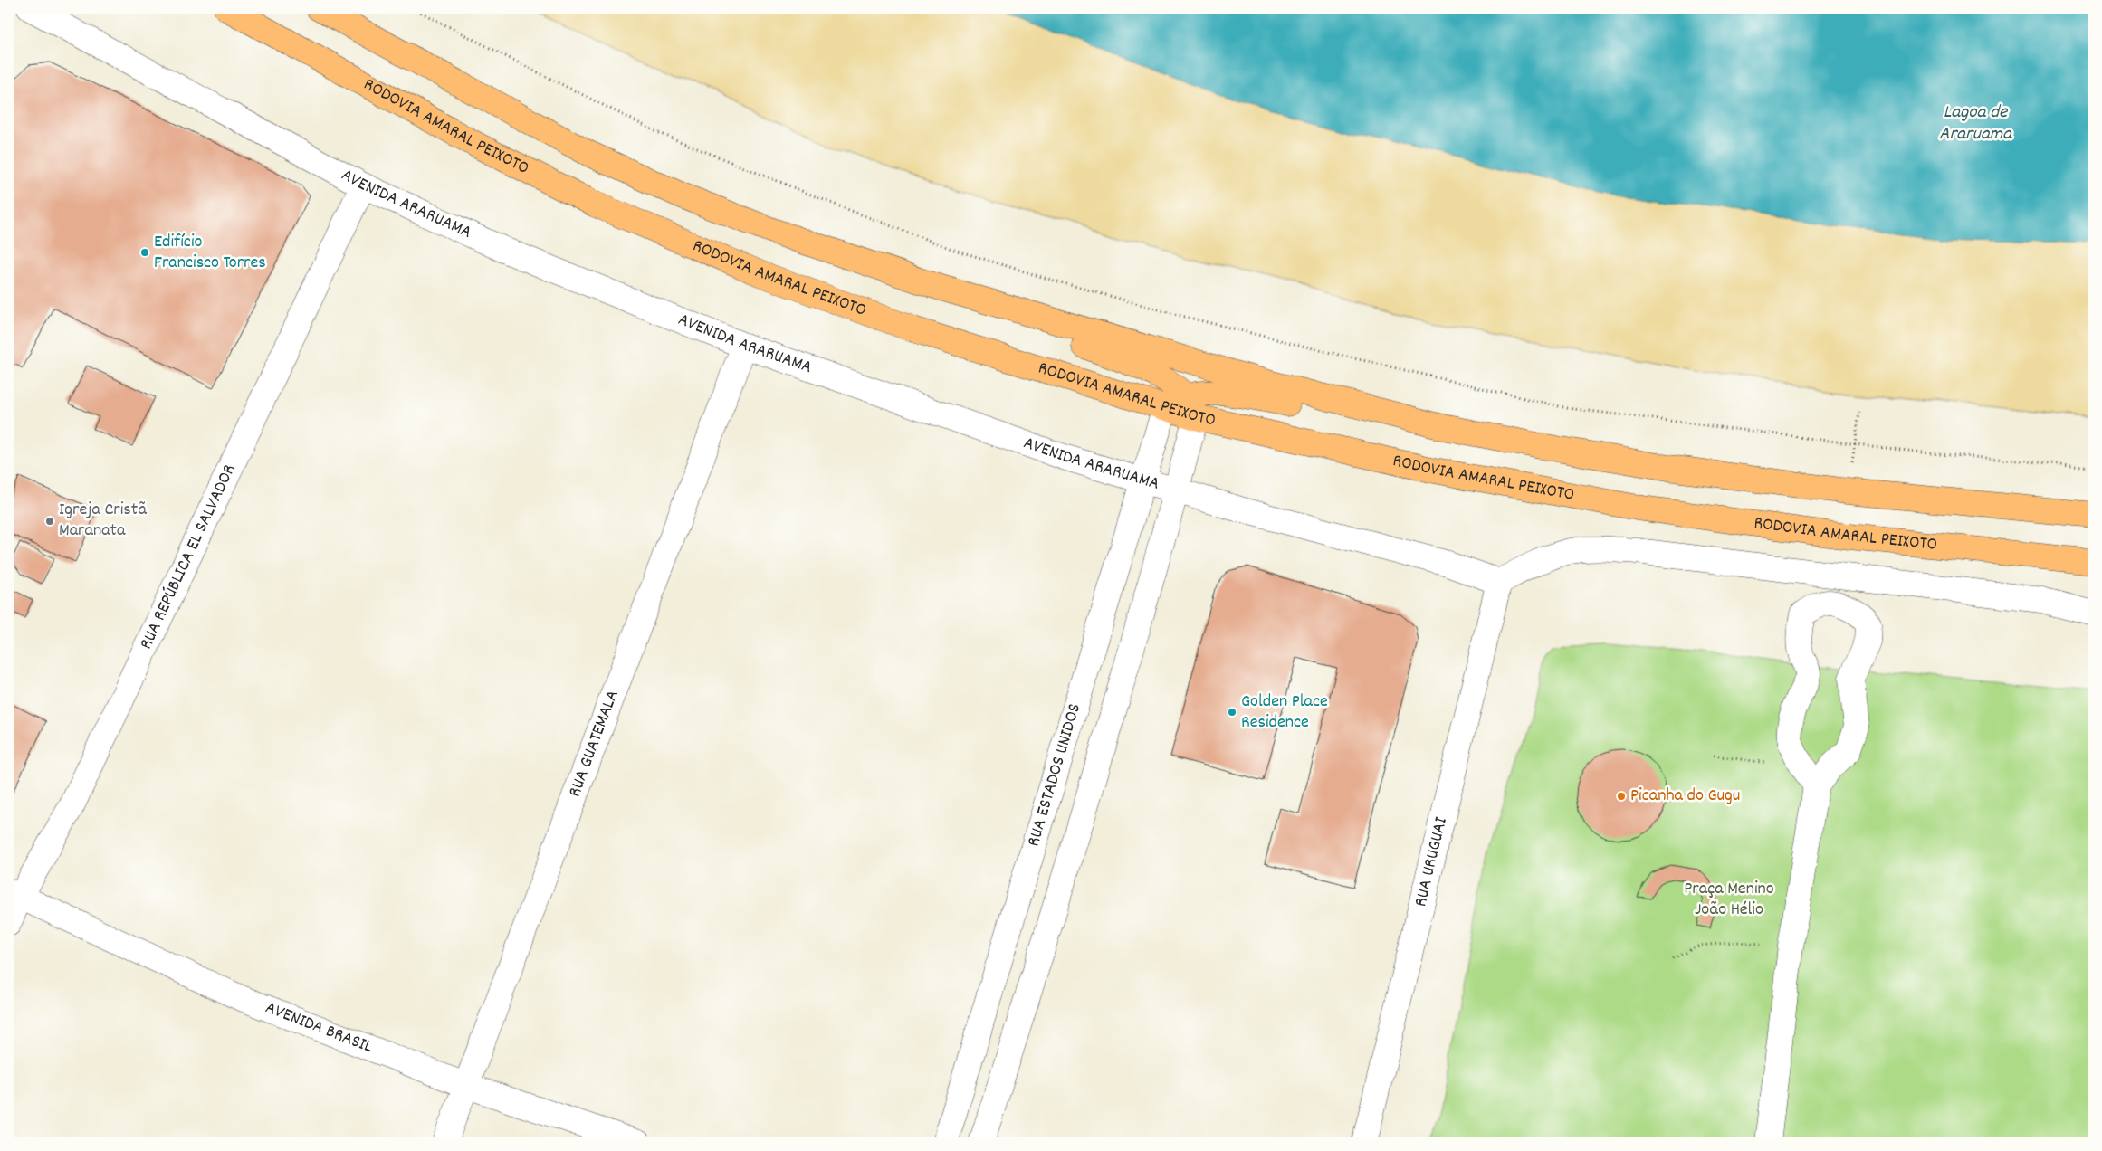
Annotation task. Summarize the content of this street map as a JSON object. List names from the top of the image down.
{
  "streets": {
    "highway": ["RODOVIA AMARAL PEIXOTO"],
    "street": [
      "AVENIDA ARARUAMA",
      "RUA REPÚBLICA EL SALVADOR",
      "RUA GUATEMALA",
      "RUA ESTADOS UNIDOS",
      "RUA URUGUAI",
      "AVENIDA BRASIL"
    ]
  },
  "crossings": [
    ["RODOVIA AMARAL PEIXOTO", "RUA ESTADOS UNIDOS"],
    ["AVENIDA ARARUAMA", "RUA REPÚBLICA EL SALVADOR"],
    ["AVENIDA ARARUAMA", "RUA GUATEMALA"],
    ["AVENIDA ARARUAMA", "RUA ESTADOS UNIDOS"],
    ["AVENIDA ARARUAMA", "RUA URUGUAI"],
    ["RUA REPÚBLICA EL SALVADOR", "AVENIDA BRASIL"],
    ["RUA GUATEMALA", "AVENIDA BRASIL"]
  ],
  "water": ["Lagoa de Araruama"],
  "parks": ["Praça Menino João Hélio"],
  "places": [
    "Edifício Francisco Torres",
    "Igreja Cristã Maranata",
    "Golden Place Residence",
    "Picanha do Gugu"
  ]
}
